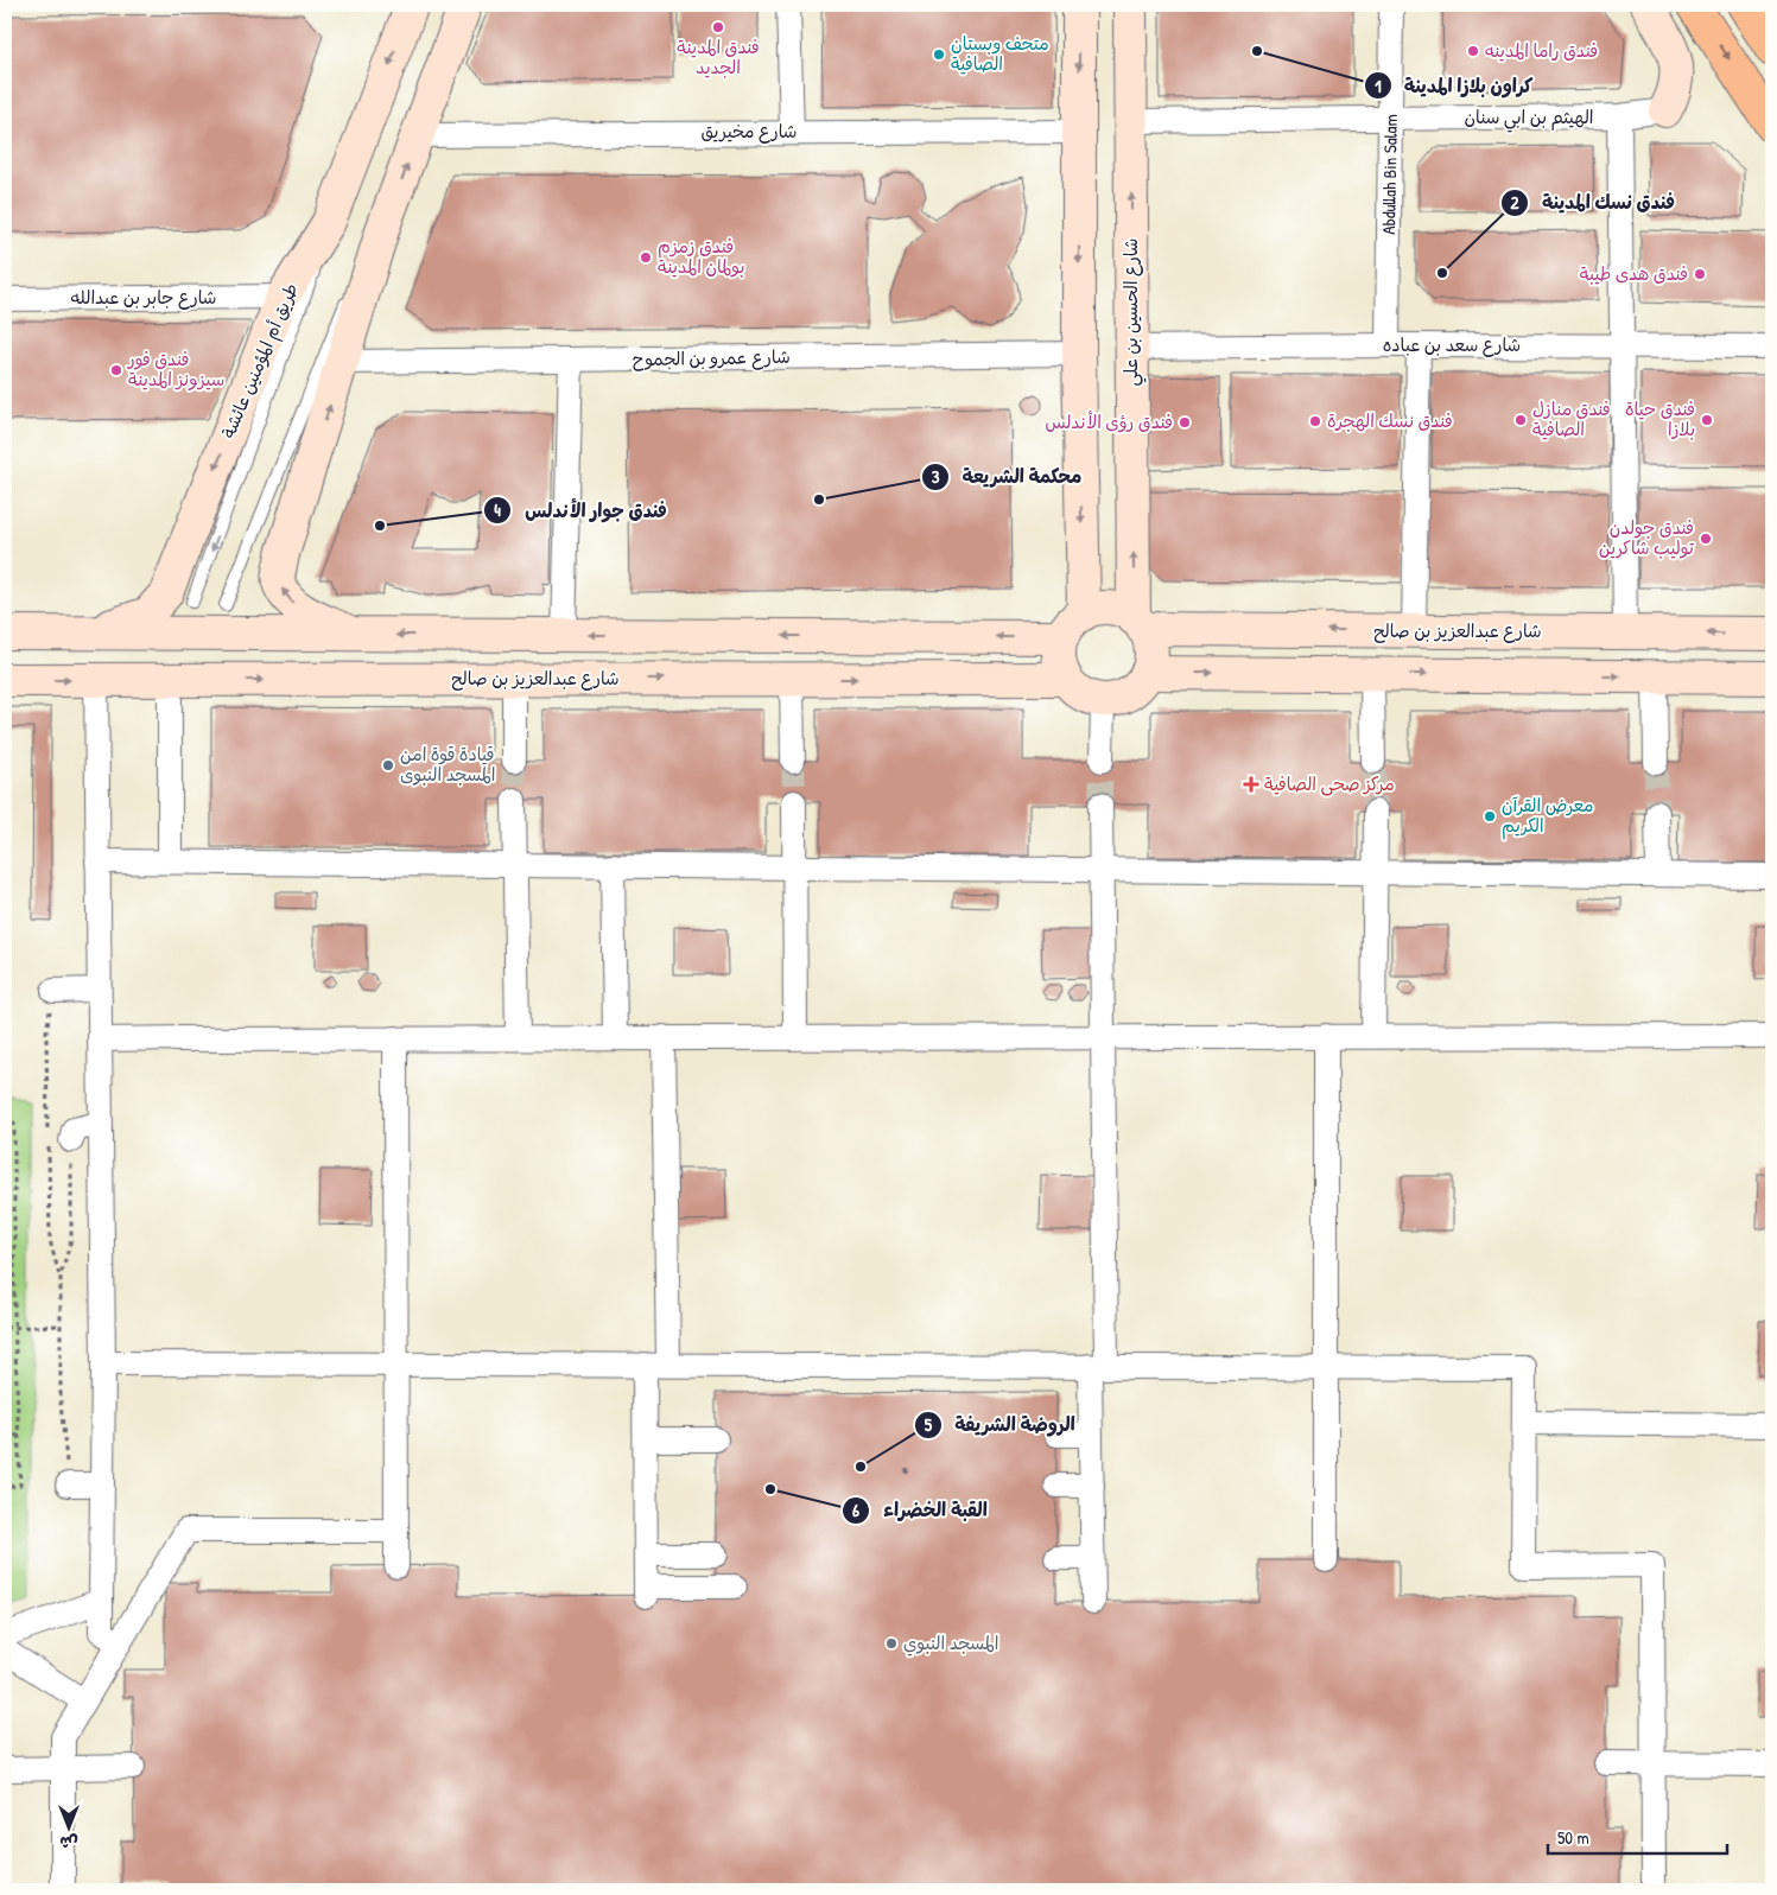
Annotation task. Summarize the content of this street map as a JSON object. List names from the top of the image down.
{
  "streets": {
    "main road": ["شارع الحسين بن علي", "طريق أم المؤمنين عائشة", "شارع عبدالعزيز بن صالح"],
    "street": [
      "الهيثم بن ابي سنان",
      "شارع مخيريق",
      "Abdullah Bin Salam",
      "شارع جابر بن عبدالله",
      "شارع سعد بن عباده",
      "شارع عمرو بن الجموح"
    ]
  },
  "crossings": [
    ["الهيثم بن ابي سنان", "Abdullah Bin Salam"],
    ["الهيثم بن ابي سنان", "شارع الحسين بن علي"],
    ["Abdullah Bin Salam", "شارع سعد بن عباده"],
    ["شارع جابر بن عبدالله", "طريق أم المؤمنين عائشة"],
    ["شارع الحسين بن علي", "شارع سعد بن عباده"],
    ["شارع الحسين بن علي", "شارع عبدالعزيز بن صالح"]
  ],
  "places": {
    "other": [
      "فندق المدينة الجديد",
      "كراون بلازا المدينة",
      "فندق راما المدينه",
      "متحف وبستان الصافية",
      "فندق زمزم بولمان المدينة",
      "فندق نسك المدينة",
      "فندق هدى طيبة",
      "فندق فور سيزونز المدينة",
      "فندق منازل الصافية",
      "فندق حیاة بلازا",
      "فندق نسك الهجرة",
      "فندق رؤى الأندلس",
      "محكمة الشريعة",
      "فندق جوار الأندلس",
      "فندق جولدن توليب شاكرين",
      "قيادة قوة امن المسجد النبوى",
      "معرض القرآن الكريم",
      "الروضة الشريفة",
      "القبة الخضراء",
      "المسجد النبوي"
    ],
    "health": ["مركز صحى الصافية"]
  },
  "scale_bar": "50 m",
  "north": "bottom"
}
